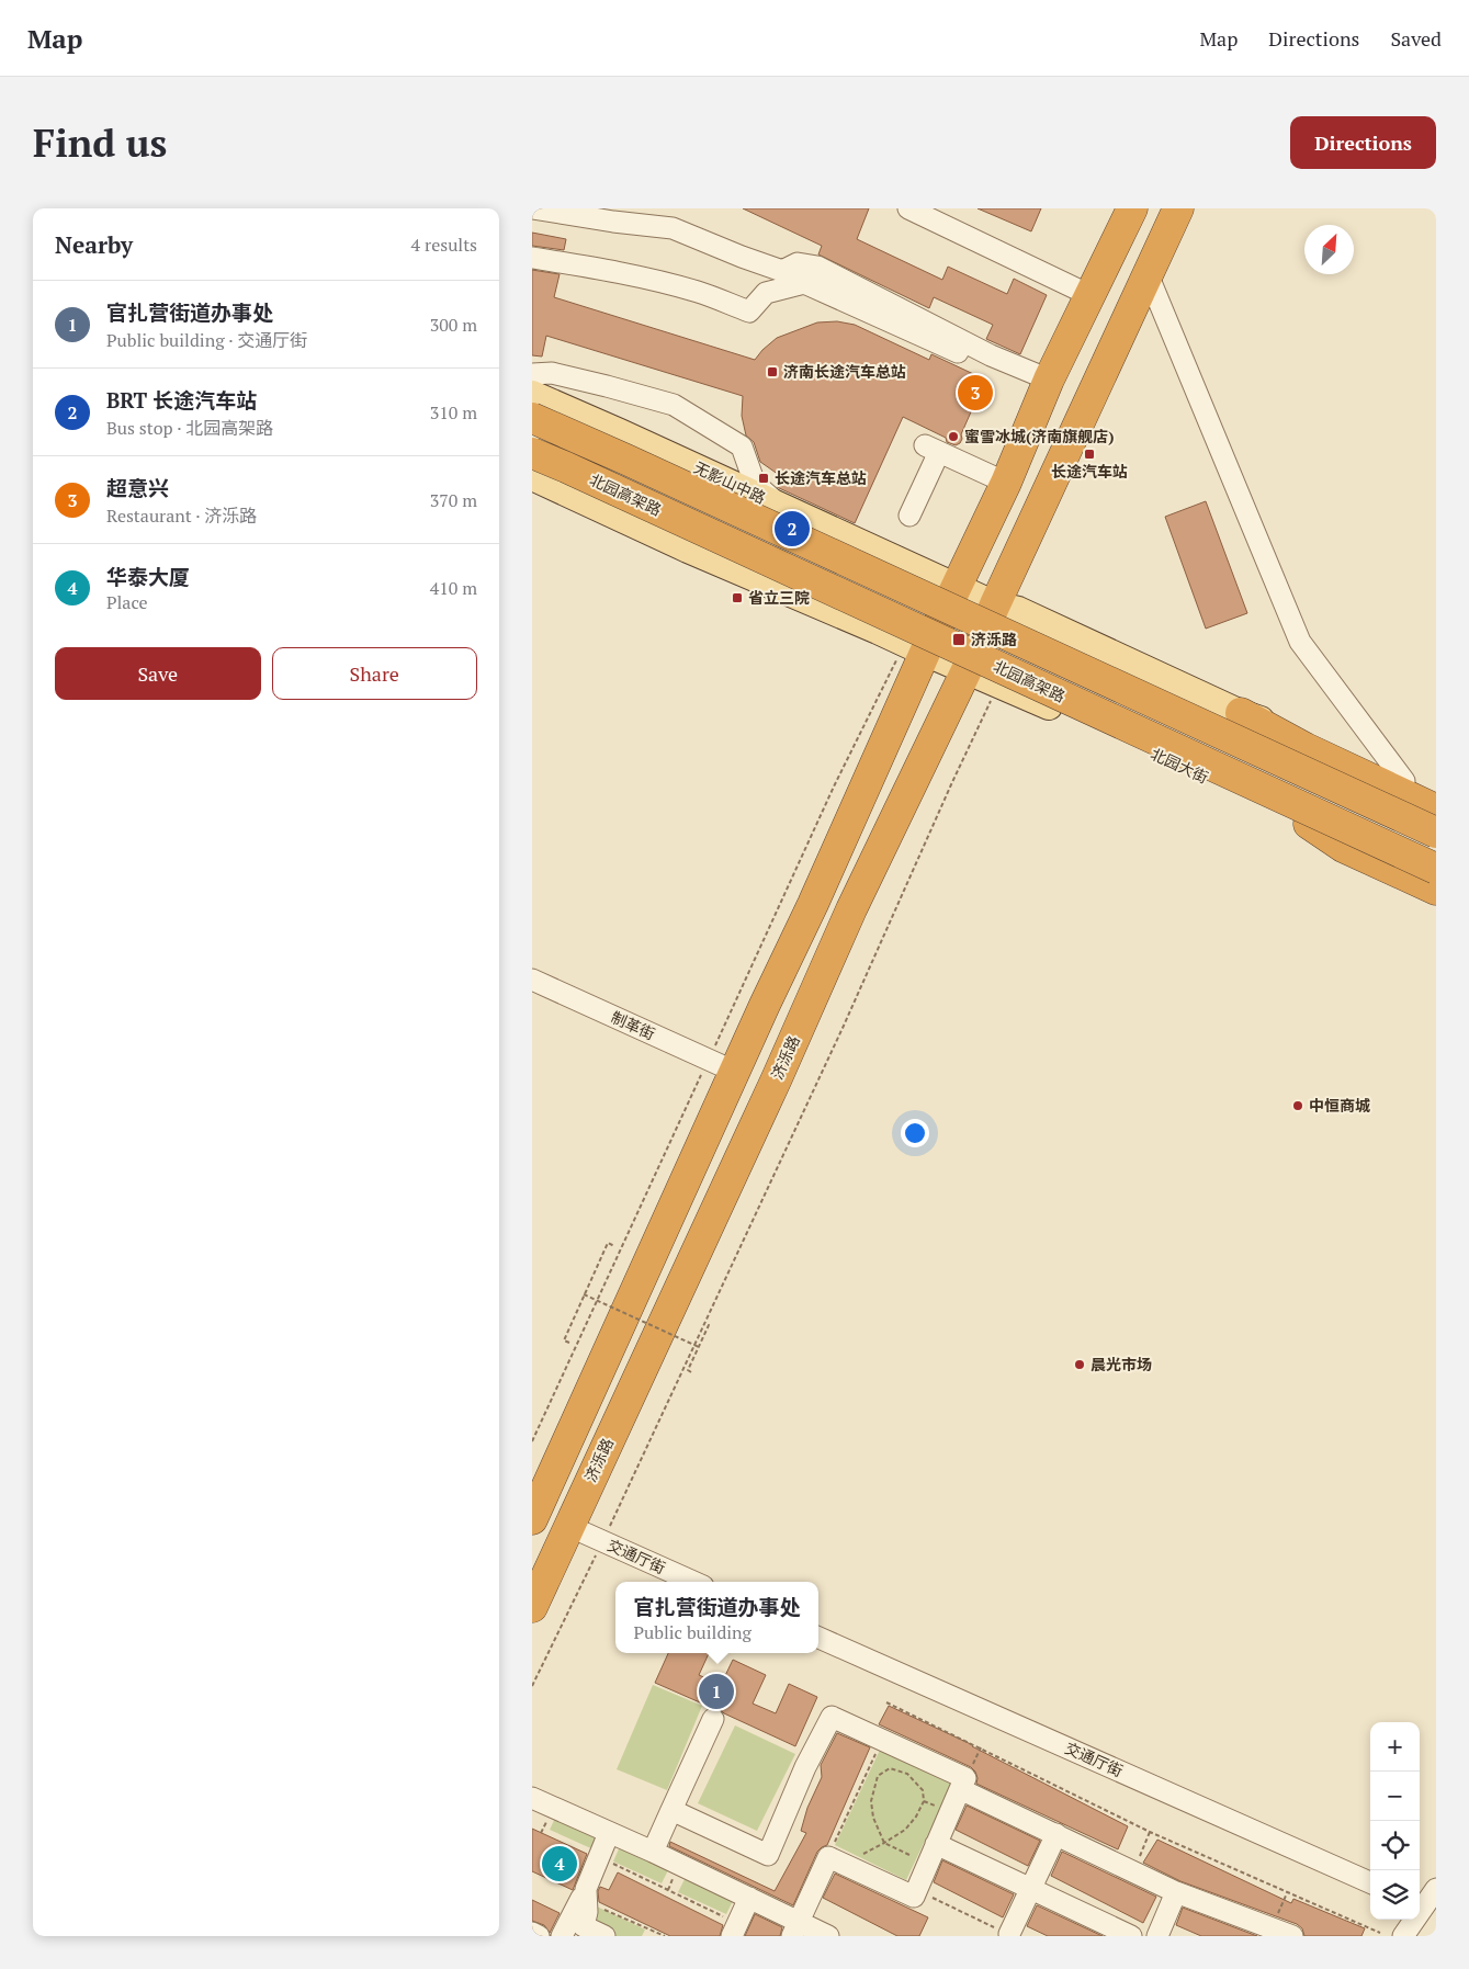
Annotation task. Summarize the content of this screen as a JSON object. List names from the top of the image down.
{
  "streets": {
    "highway": ["北园高架路", "济泺路"],
    "main road": ["无影山中路", "北园大街"],
    "street": ["制革街", "交通厅街"]
  },
  "crossings": [
    ["北园大街", "济泺路"],
    ["济泺路", "交通厅街"]
  ],
  "places": {
    "transit": [
      "济南长途汽车总站",
      "长途汽车站",
      "长途汽车总站",
      "省立三院",
      "济泺路"
    ],
    "other": ["蜜雪冰城(济南旗舰店)", "中恒商城", "晨光市场"]
  },
  "north": "top right",
  "page": {
    "header": "Map",
    "nav": ["Map", "Directions", "Saved"],
    "buttons": [
      "Directions",
      ["Save", "Share"]
    ],
    "title": "Find us",
    "heading": ["Nearby", "4 results"],
    "list": [
      {
        "mark": "1",
        "name": "官扎营街道办事处",
        "note": "Public building · 交通厅街",
        "value": "300 m"
      },
      {
        "mark": "2",
        "name": "BRT 长途汽车站",
        "note": "Bus stop · 北园高架路",
        "value": "310 m"
      },
      {
        "mark": "3",
        "name": "超意兴",
        "note": "Restaurant · 济泺路",
        "value": "370 m"
      },
      {
        "mark": "4",
        "name": "华泰大厦",
        "note": "Place",
        "value": "410 m"
      }
    ],
    "pins": [
      "3",
      "2",
      "1",
      "4"
    ],
    "popup": ["官扎营街道办事处", "Public building"],
    "map_buttons": ["+", "−"]
  }
}
